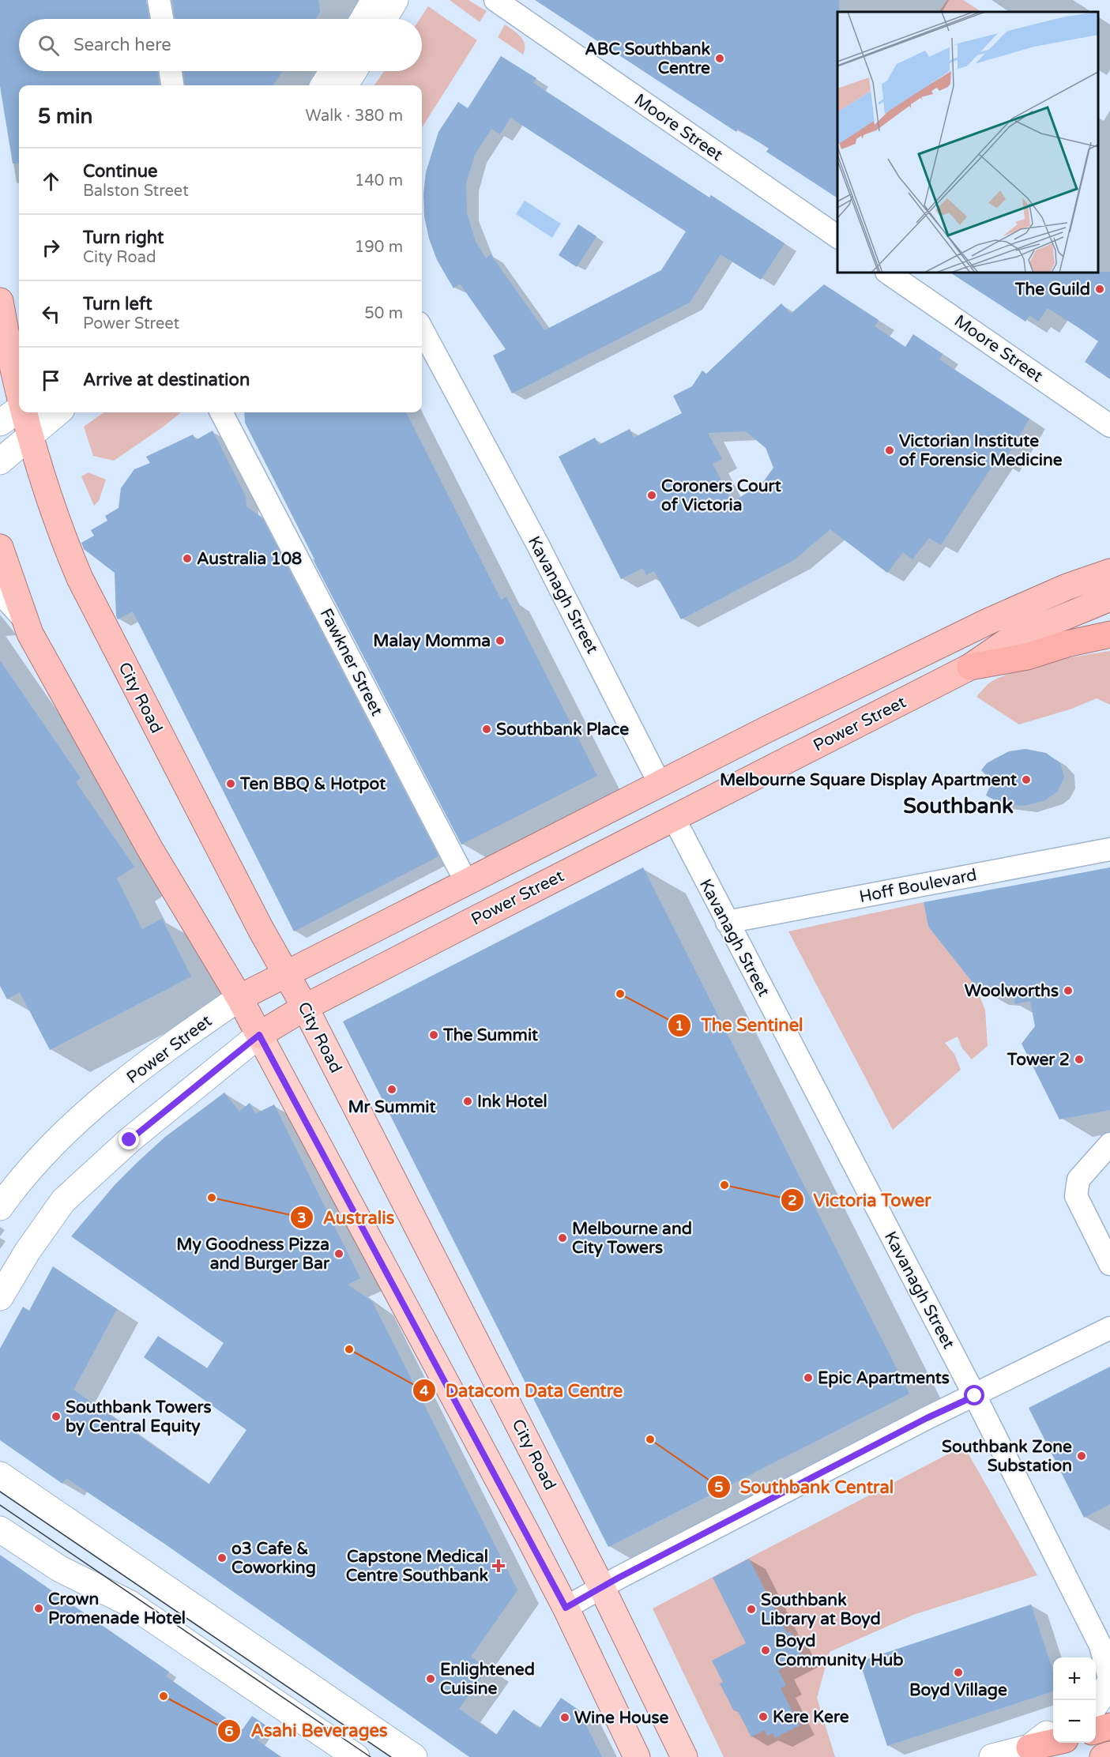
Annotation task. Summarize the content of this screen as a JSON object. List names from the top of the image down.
{
  "streets": {
    "highway": [
      "Kavanagh Street",
      "Fawkner Street",
      "City Road",
      "Power Street"
    ],
    "street": ["Moore Street", "Hoff Boulevard"]
  },
  "crossings": [
    ["Kavanagh Street", "Power Street"],
    ["Kavanagh Street", "Hoff Boulevard"],
    ["Fawkner Street", "Power Street"],
    ["City Road", "Power Street"]
  ],
  "districts": ["Southbank"],
  "places": {
    "other": [
      "ABC Southbank Centre",
      "The Guild",
      "Victorian Institute of Forensic Medicine",
      "Coroners Court of Victoria",
      "Australia 108",
      "Malay Momma",
      "Southbank Place",
      "Melbourne Square Display Apartment",
      "Ten BBQ & Hotpot",
      "Woolworths",
      "The Sentinel",
      "The Summit",
      "Tower 2",
      "Mr Summit",
      "Ink Hotel",
      "Victoria Tower",
      "Australis",
      "Melbourne and City Towers",
      "My Goodness Pizza and Burger Bar",
      "Datacom Data Centre",
      "Epic Apartments",
      "Southbank Towers by Central Equity",
      "Southbank Central",
      "Southbank Zone Substation",
      "o3 Cafe & Coworking",
      "Crown Promenade Hotel",
      "Southbank Library at Boyd",
      "Boyd Community Hub",
      "Boyd Village",
      "Enlightened Cuisine",
      "Asahi Beverages",
      "Kere Kere",
      "Wine House"
    ],
    "health": ["Capstone Medical Centre Southbank"]
  },
  "page": {
    "search": "Search here",
    "heading": ["5 min", "Walk · 380 m"],
    "list": [
      ["Continue", "Balston Street", "140 m"],
      ["Turn right", "City Road", "190 m"],
      ["Turn left", "Power Street", "50 m"],
      "Arrive at destination"
    ],
    "map_buttons": ["+", "−"]
  }
}
